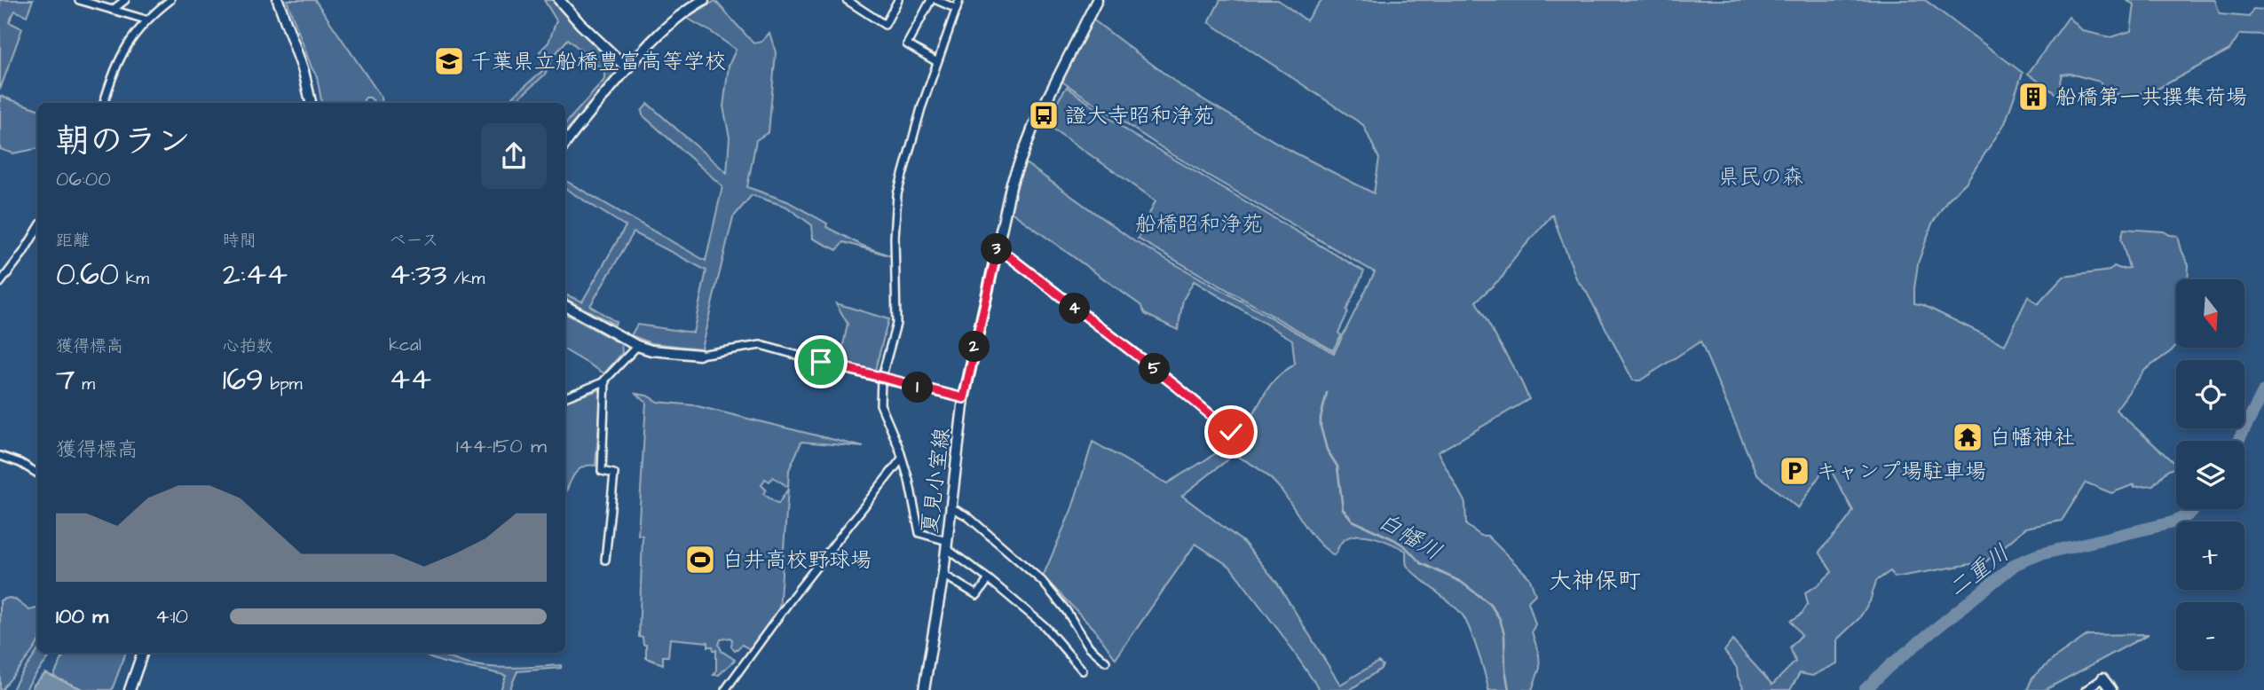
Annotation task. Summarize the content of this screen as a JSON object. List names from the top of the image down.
{
  "streets": {
    "main road": ["夏見小室線"]
  },
  "districts": ["大神保町"],
  "water": ["白幡川", "二重川"],
  "parks": ["県民の森", "船橋昭和浄苑"],
  "places": {
    "school or university": ["千葉県立船橋豊富高等学校"],
    "building": ["船橋第一共撰集荷場"],
    "bus stop": ["證大寺昭和浄苑"],
    "temple": ["白幡神社"],
    "parking": ["キャンプ場駐車場"],
    "sports": ["白井高校野球場"]
  },
  "north": "bottom",
  "page": {
    "heading": ["朝のラン", "06:00"],
    "stats": [
      ["距離", "0.60 km"],
      ["時間", "2:44"],
      ["ペース", "4:33 /km"],
      ["獲得標高", "7 m"],
      ["心拍数", "169 bpm"],
      ["kcal", "44"]
    ],
    "pins": [
      "3",
      "4",
      "2",
      "5",
      "1"
    ],
    "map_buttons": ["+", "−"],
    "chart": ["獲得標高", "144–150 m"],
    "list": [
      {
        "name": "100 m",
        "note": "4:10"
      }
    ]
  }
}
